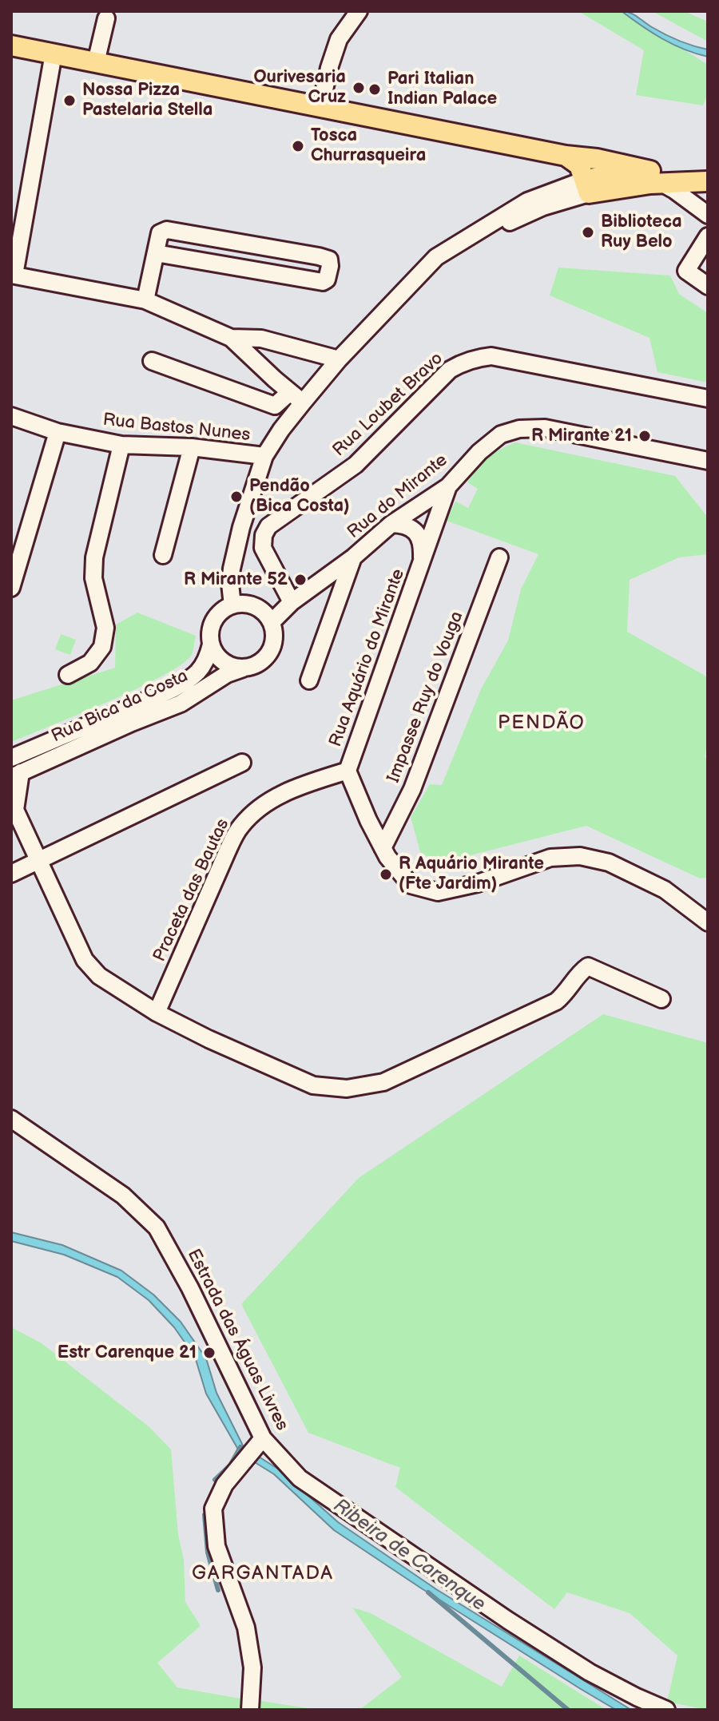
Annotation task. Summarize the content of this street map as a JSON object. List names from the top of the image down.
{
  "streets": {
    "street": [
      "Rua Loubet Bravo",
      "Rua Bastos Nunes",
      "Rua do Mirante",
      "Rua Aquário do Mirante",
      "Impasse Ruy do Vouga",
      "Rua Bica da Costa",
      "Praceta das Bautas",
      "Estrada das Águas Livres"
    ]
  },
  "crossings": [
    ["Rua Loubet Bravo", "Rua do Mirante"],
    ["Rua do Mirante", "Rua Aquário do Mirante"],
    ["Rua do Mirante", "Rua Bica da Costa"],
    ["Rua Aquário do Mirante", "Impasse Ruy do Vouga"],
    ["Rua Aquário do Mirante", "Praceta das Bautas"]
  ],
  "districts": ["PENDÃO", "GARGANTADA"],
  "water": ["Ribeira de Carenque"],
  "places": [
    "Ourivesaria Cruz",
    "Pari Italian Indian Palace",
    "Nossa Pizza Pastelaria Stella",
    "Tosca Churrasqueira",
    "Biblioteca Ruy Belo",
    "R Mirante 21",
    "Pendão (Bica Costa)",
    "R Mirante 52",
    "R Aquário Mirante (Fte Jardim)",
    "Estr Carenque 21"
  ]
}
